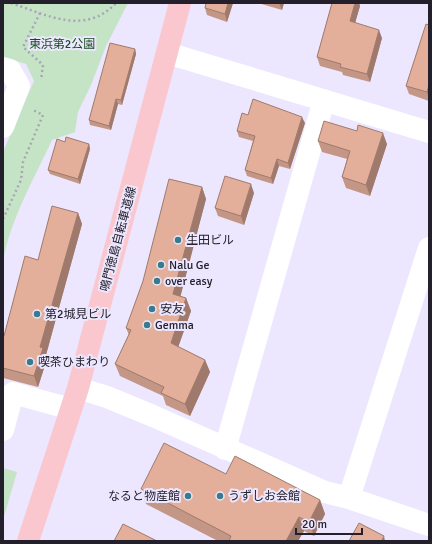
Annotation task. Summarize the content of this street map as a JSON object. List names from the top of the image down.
{
  "streets": {
    "main road": ["鳴門徳島自転車道線"]
  },
  "parks": ["東浜第2公園"],
  "places": [
    "生田ビル",
    "Nalu Ge",
    "over easy",
    "安友",
    "第2城見ビル",
    "Gemma",
    "喫茶ひまわり",
    "なると物産館",
    "うずしお会館"
  ],
  "scale_bar": "20 m"
}
